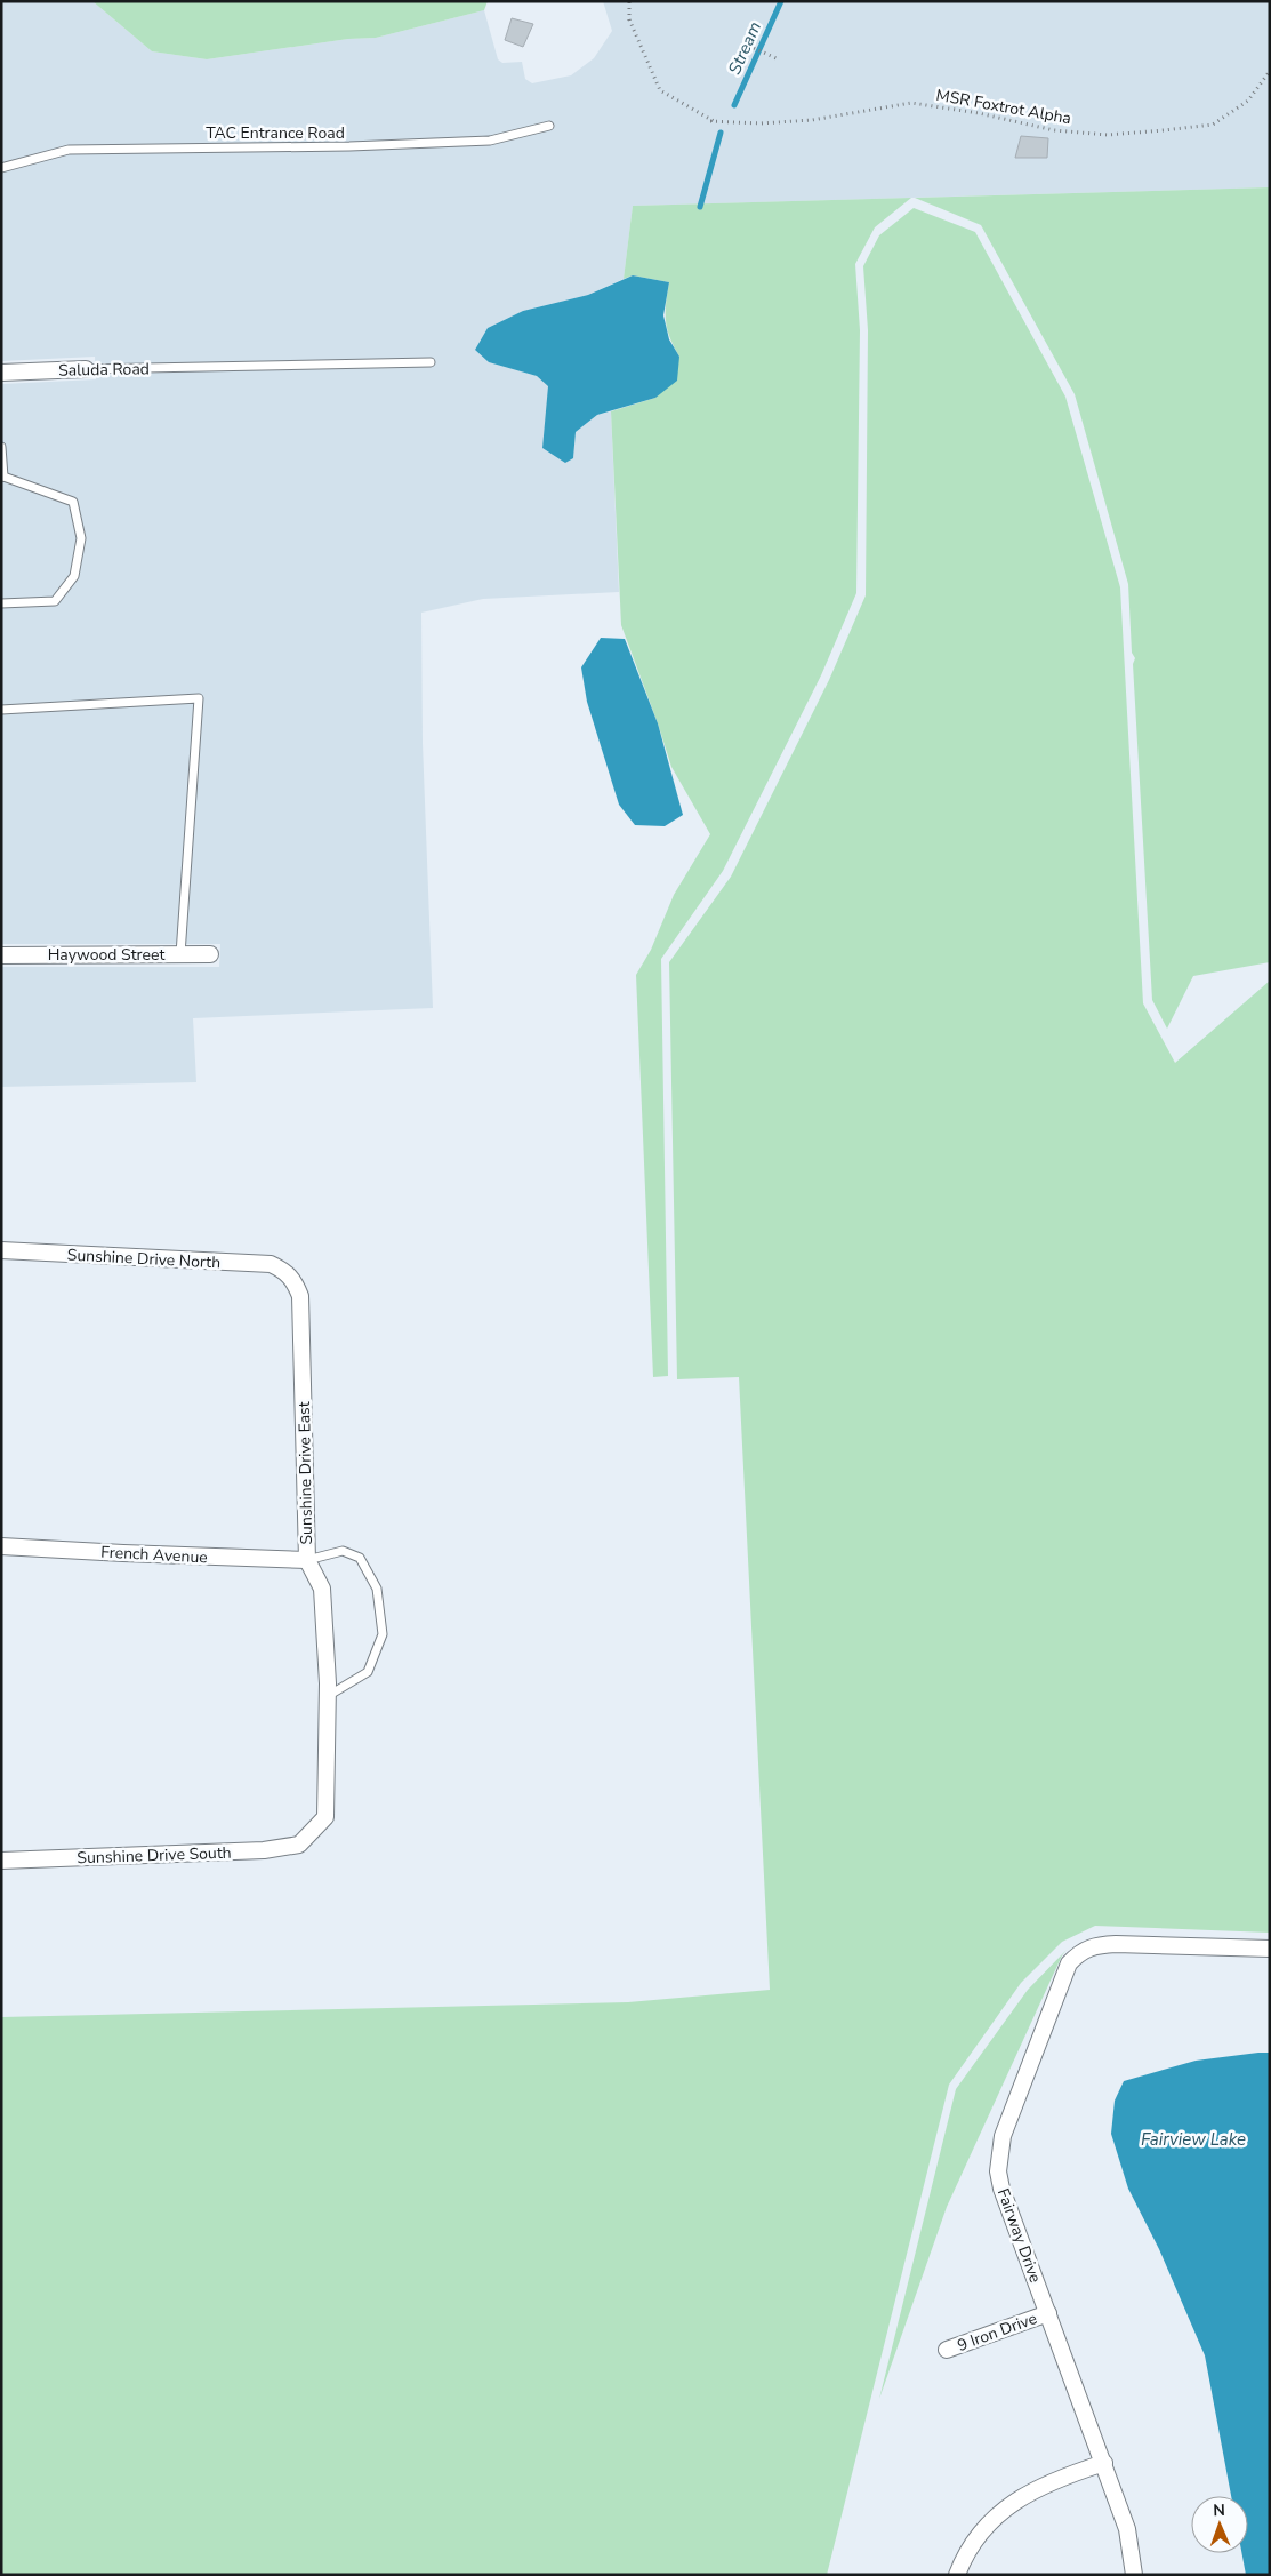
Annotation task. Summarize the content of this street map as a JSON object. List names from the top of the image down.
{
  "streets": {
    "street": [
      "Saluda Road",
      "Haywood Street",
      "Sunshine Drive North",
      "Sunshine Drive East",
      "French Avenue",
      "Sunshine Drive South",
      "Fairway Drive",
      "9 Iron Drive"
    ],
    "lane": ["TAC Entrance Road"],
    "path": ["MSR Foxtrot Alpha"]
  },
  "crossings": [
    ["Sunshine Drive North", "Sunshine Drive East"],
    ["Sunshine Drive East", "French Avenue"],
    ["Sunshine Drive East", "Sunshine Drive South"],
    ["Fairway Drive", "9 Iron Drive"]
  ],
  "water": ["Stream", "Fairview Lake"],
  "north": "top"
}
